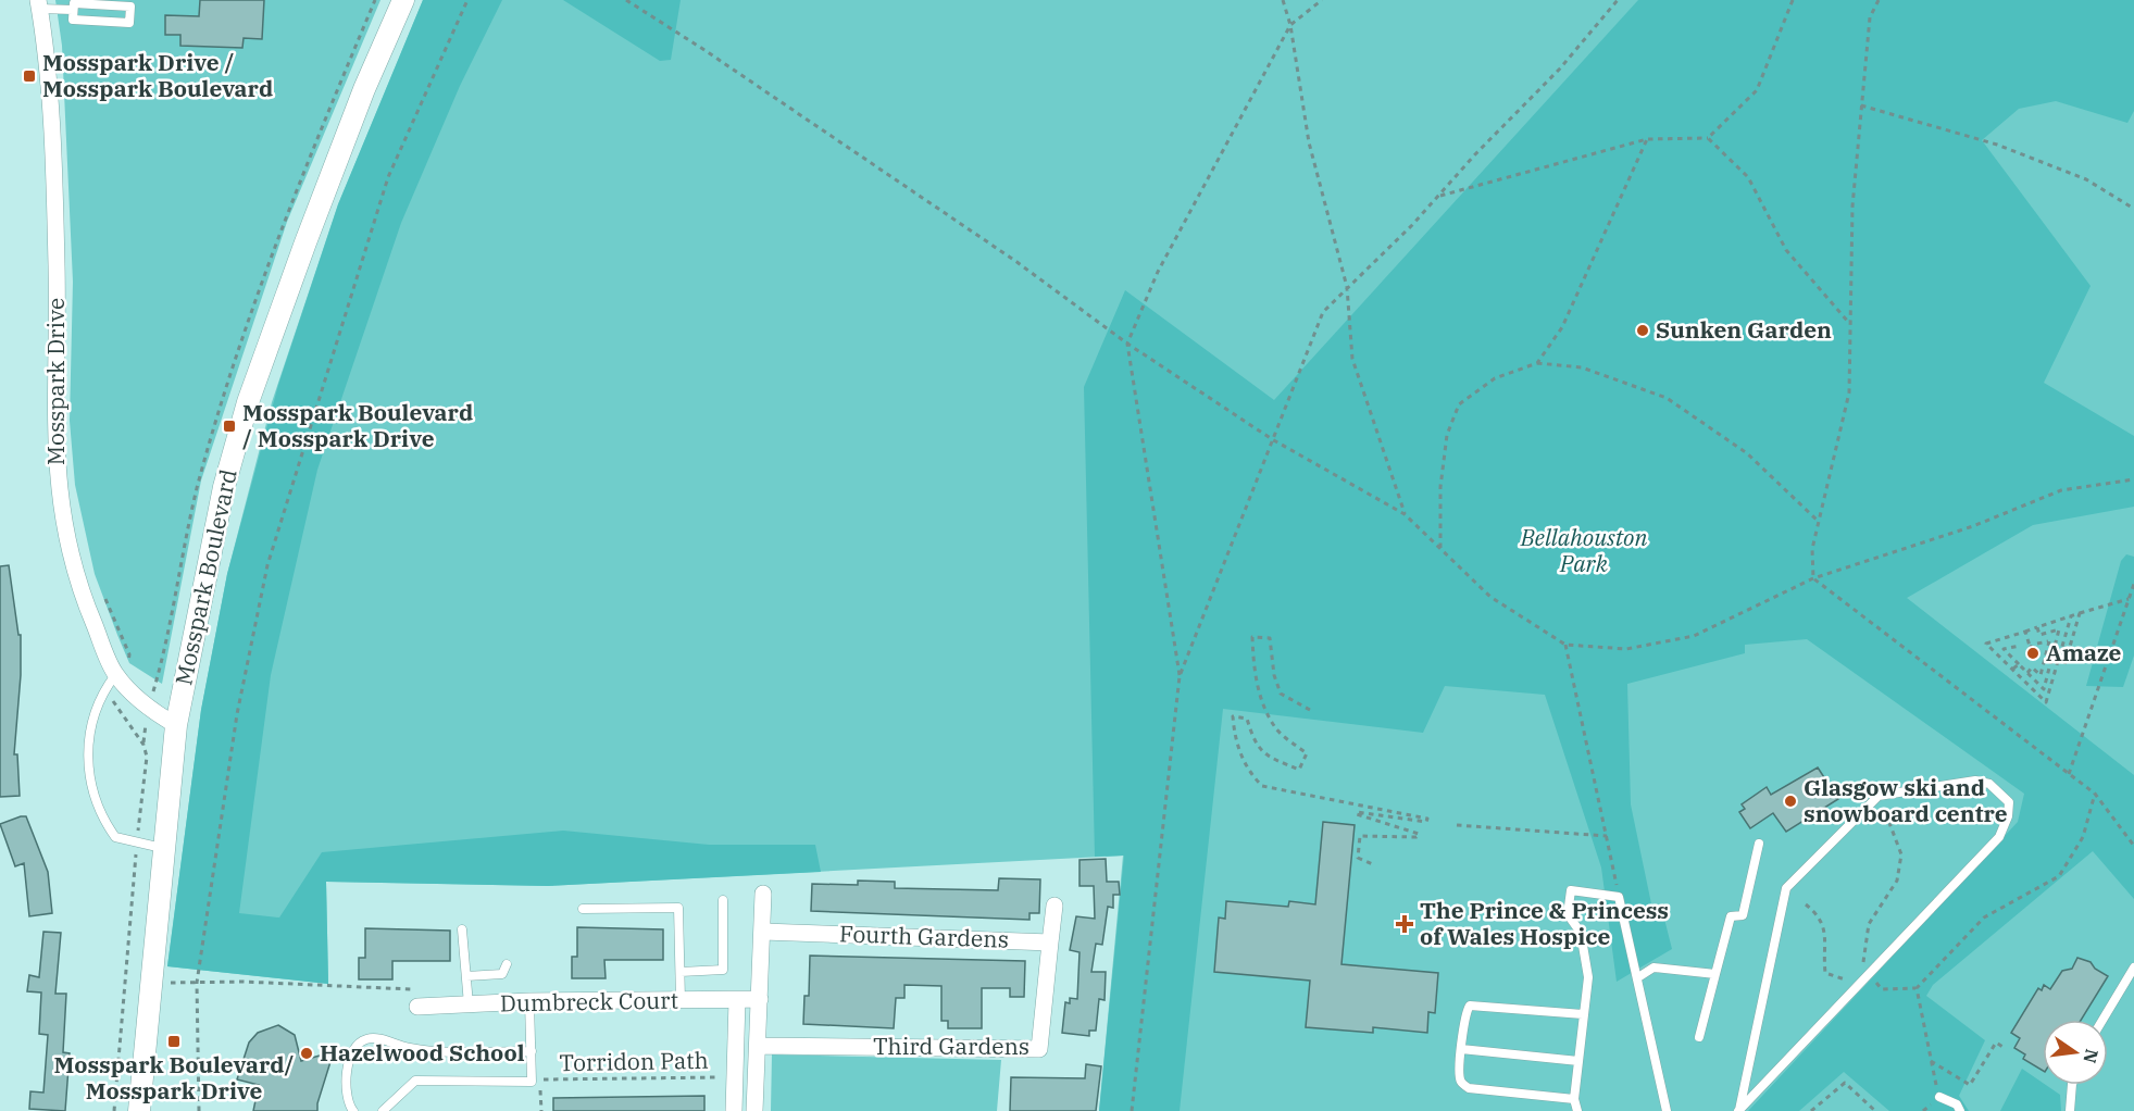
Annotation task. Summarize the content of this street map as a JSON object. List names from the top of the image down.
{
  "streets": {
    "street": [
      "Mosspark Drive",
      "Mosspark Boulevard",
      "Fourth Gardens",
      "Dumbreck Court",
      "Third Gardens"
    ],
    "path": ["Torridon Path"]
  },
  "crossings": [
    ["Mosspark Drive", "Mosspark Boulevard"],
    ["Fourth Gardens", "Third Gardens"]
  ],
  "parks": ["Bellahouston Park"],
  "places": {
    "transit": ["Mosspark Drive / Mosspark Boulevard", "Mosspark Boulevard / Mosspark Drive", "Mosspark Boulevard/ Mosspark Drive"],
    "other": [
      "Sunken Garden",
      "Amaze",
      "Glasgow ski and snowboard centre",
      "Hazelwood School"
    ],
    "health": ["The Prince & Princess of Wales Hospice"]
  },
  "north": "right"
}
